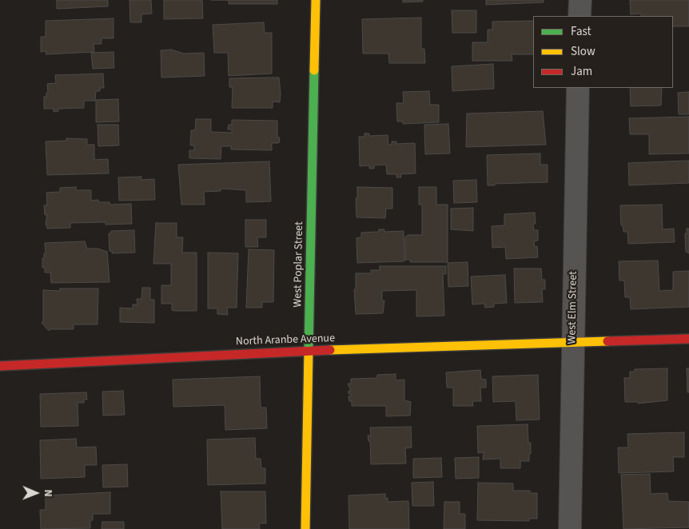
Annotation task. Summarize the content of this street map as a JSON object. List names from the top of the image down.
{
  "streets": {
    "street": ["West Poplar Street", "West Elm Street", "North Aranbe Avenue"]
  },
  "crossings": [
    ["West Poplar Street", "North Aranbe Avenue"],
    ["West Elm Street", "North Aranbe Avenue"]
  ],
  "legend": ["Fast", "Slow", "Jam"],
  "north": "right"
}
